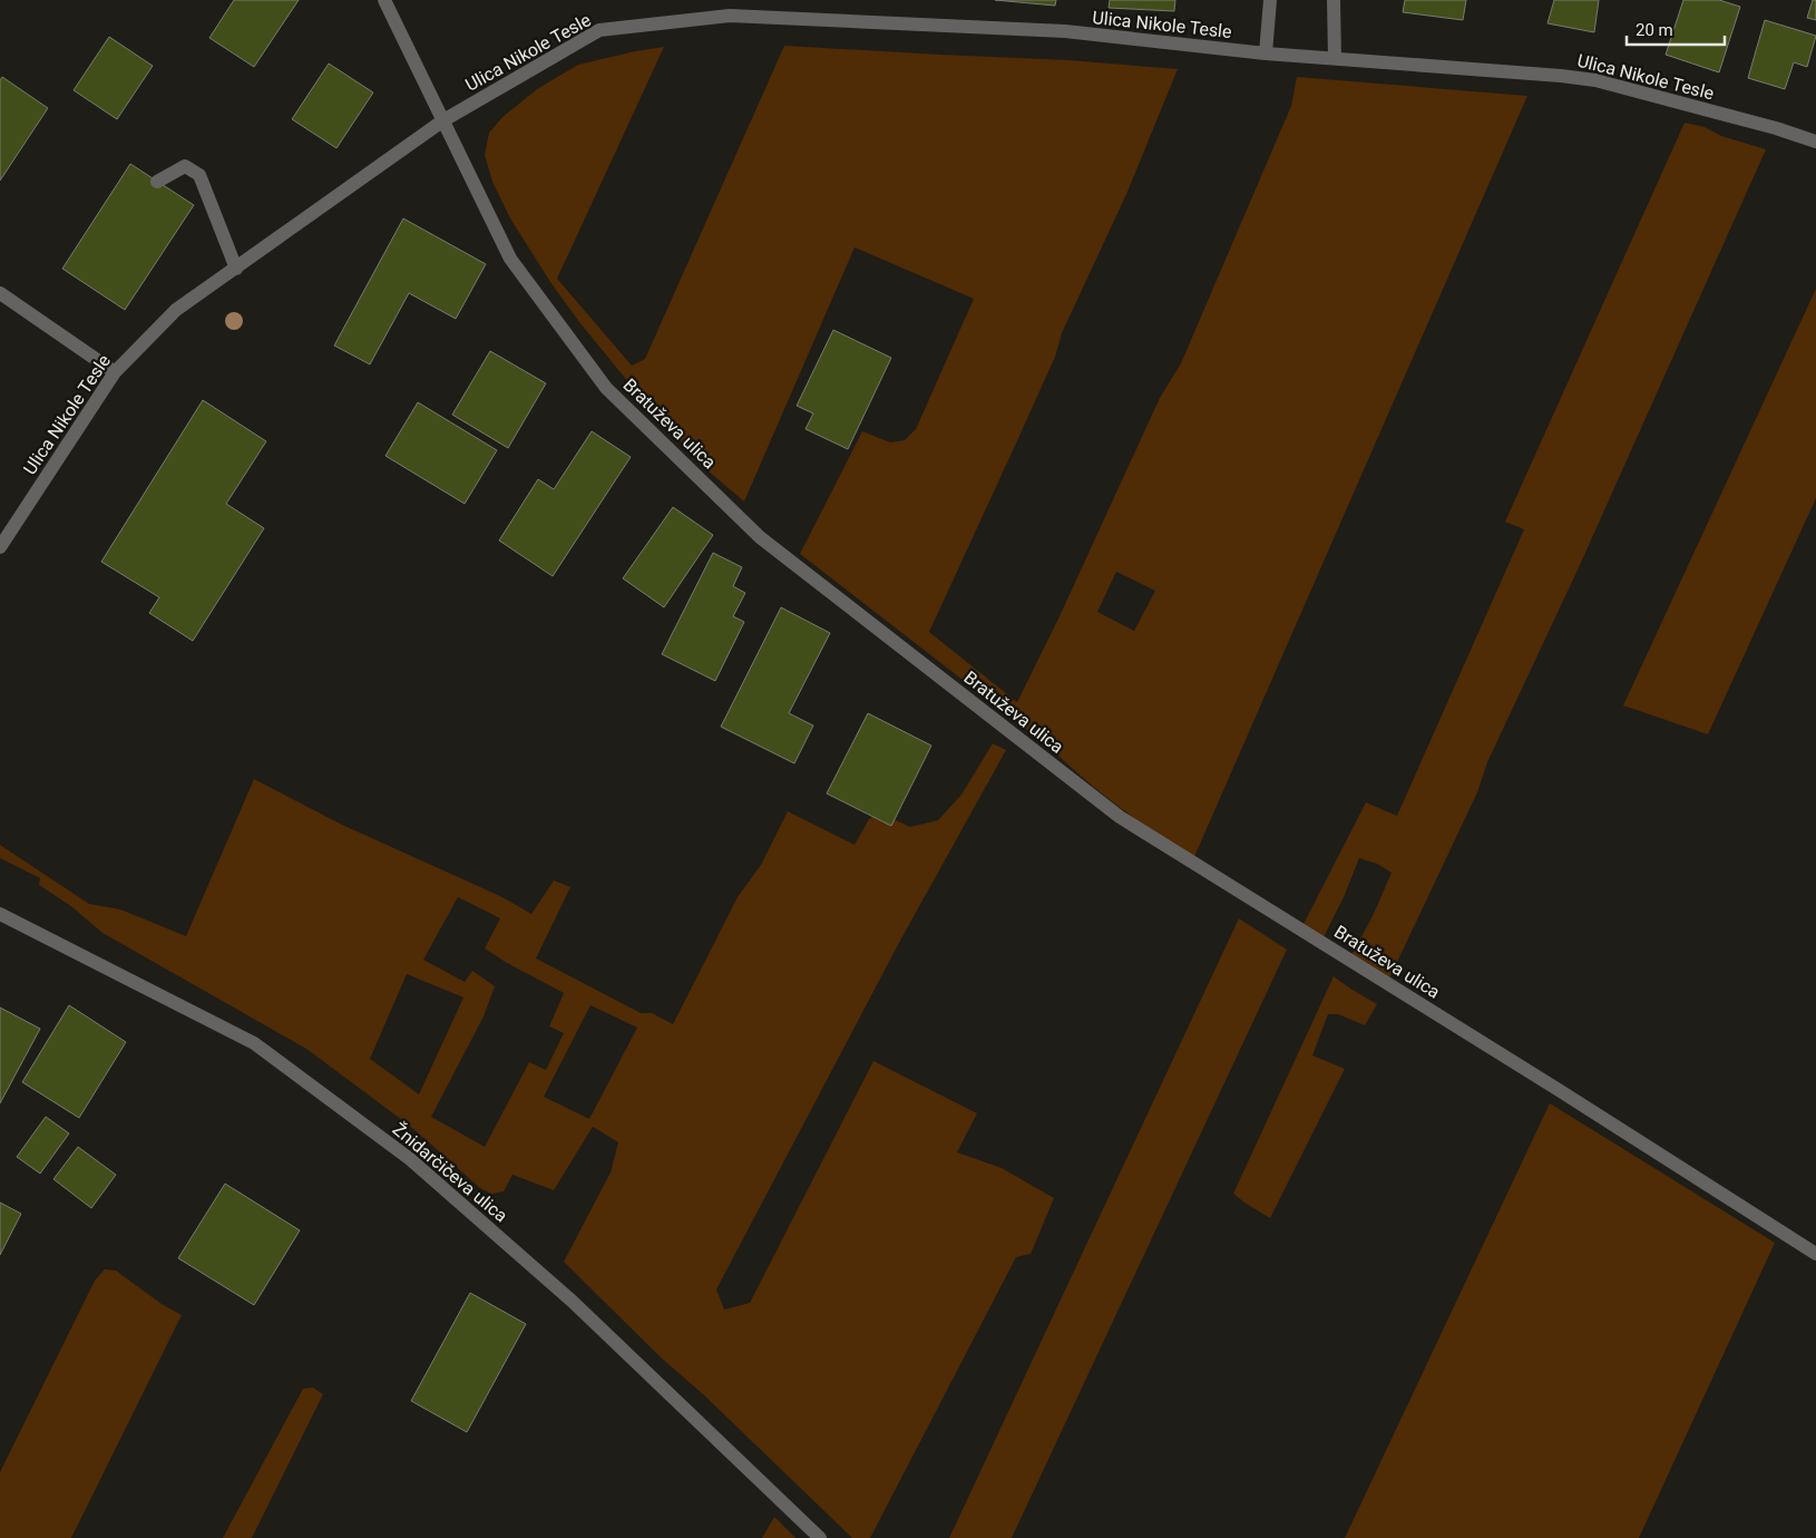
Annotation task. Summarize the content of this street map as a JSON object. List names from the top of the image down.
{
  "streets": {
    "street": ["Ulica Nikole Tesle", "Bratuževa ulica", "Žnidarčičeva ulica"]
  },
  "crossings": [
    ["Ulica Nikole Tesle", "Bratuževa ulica"]
  ],
  "scale_bar": "20 m"
}
